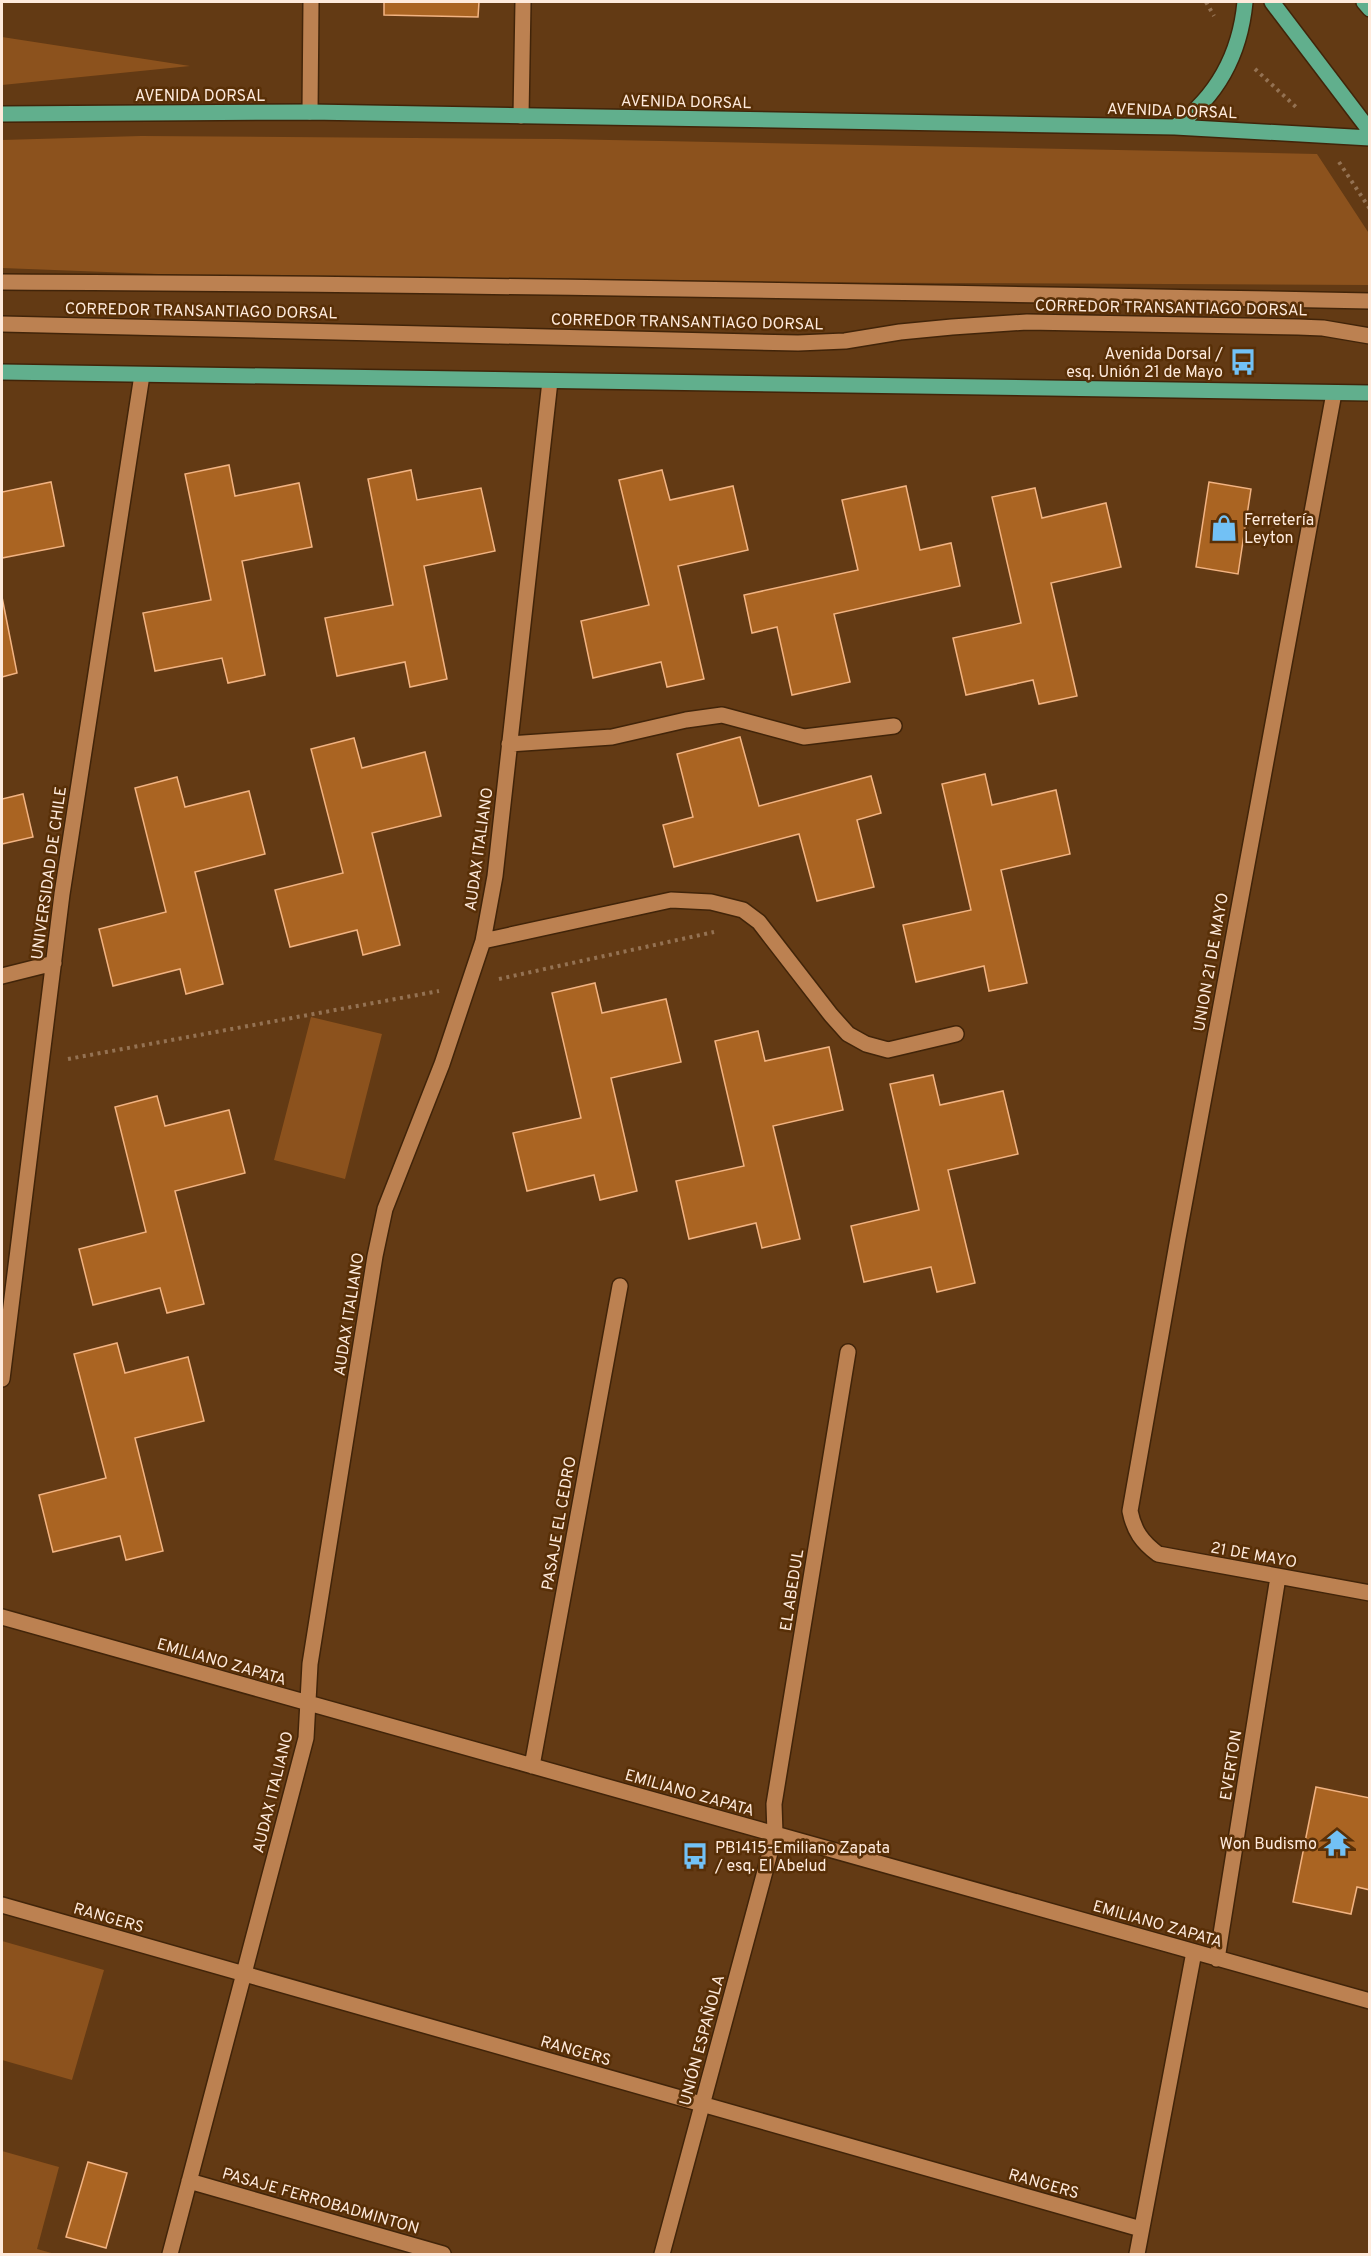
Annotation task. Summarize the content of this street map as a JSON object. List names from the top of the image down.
{
  "streets": {
    "main road": ["AVENIDA DORSAL"],
    "street": [
      "CORREDOR TRANSANTIAGO DORSAL",
      "AUDAX ITALIANO",
      "UNIVERSIDAD DE CHILE",
      "UNION 21 DE MAYO",
      "PASAJE EL CEDRO",
      "21 DE MAYO",
      "EL ABEDUL",
      "EMILIANO ZAPATA",
      "EVERTON",
      "RANGERS",
      "UNIÓN ESPAÑOLA",
      "PASAJE FERROBADMINTON"
    ]
  },
  "crossings": [
    ["AUDAX ITALIANO", "EMILIANO ZAPATA"],
    ["AUDAX ITALIANO", "RANGERS"],
    ["AUDAX ITALIANO", "PASAJE FERROBADMINTON"],
    ["UNION 21 DE MAYO", "21 DE MAYO"],
    ["PASAJE EL CEDRO", "EMILIANO ZAPATA"],
    ["21 DE MAYO", "EVERTON"],
    ["EL ABEDUL", "EMILIANO ZAPATA"],
    ["EL ABEDUL", "UNIÓN ESPAÑOLA"],
    ["EMILIANO ZAPATA", "EVERTON"],
    ["EMILIANO ZAPATA", "UNIÓN ESPAÑOLA"],
    ["RANGERS", "UNIÓN ESPAÑOLA"]
  ],
  "places": {
    "bus stop": ["Avenida Dorsal / esq. Unión 21 de Mayo", "PB1415-Emiliano Zapata / esq. El Abelud"],
    "shop": ["Ferretería Leyton"],
    "temple": ["Won Budismo"]
  }
}
